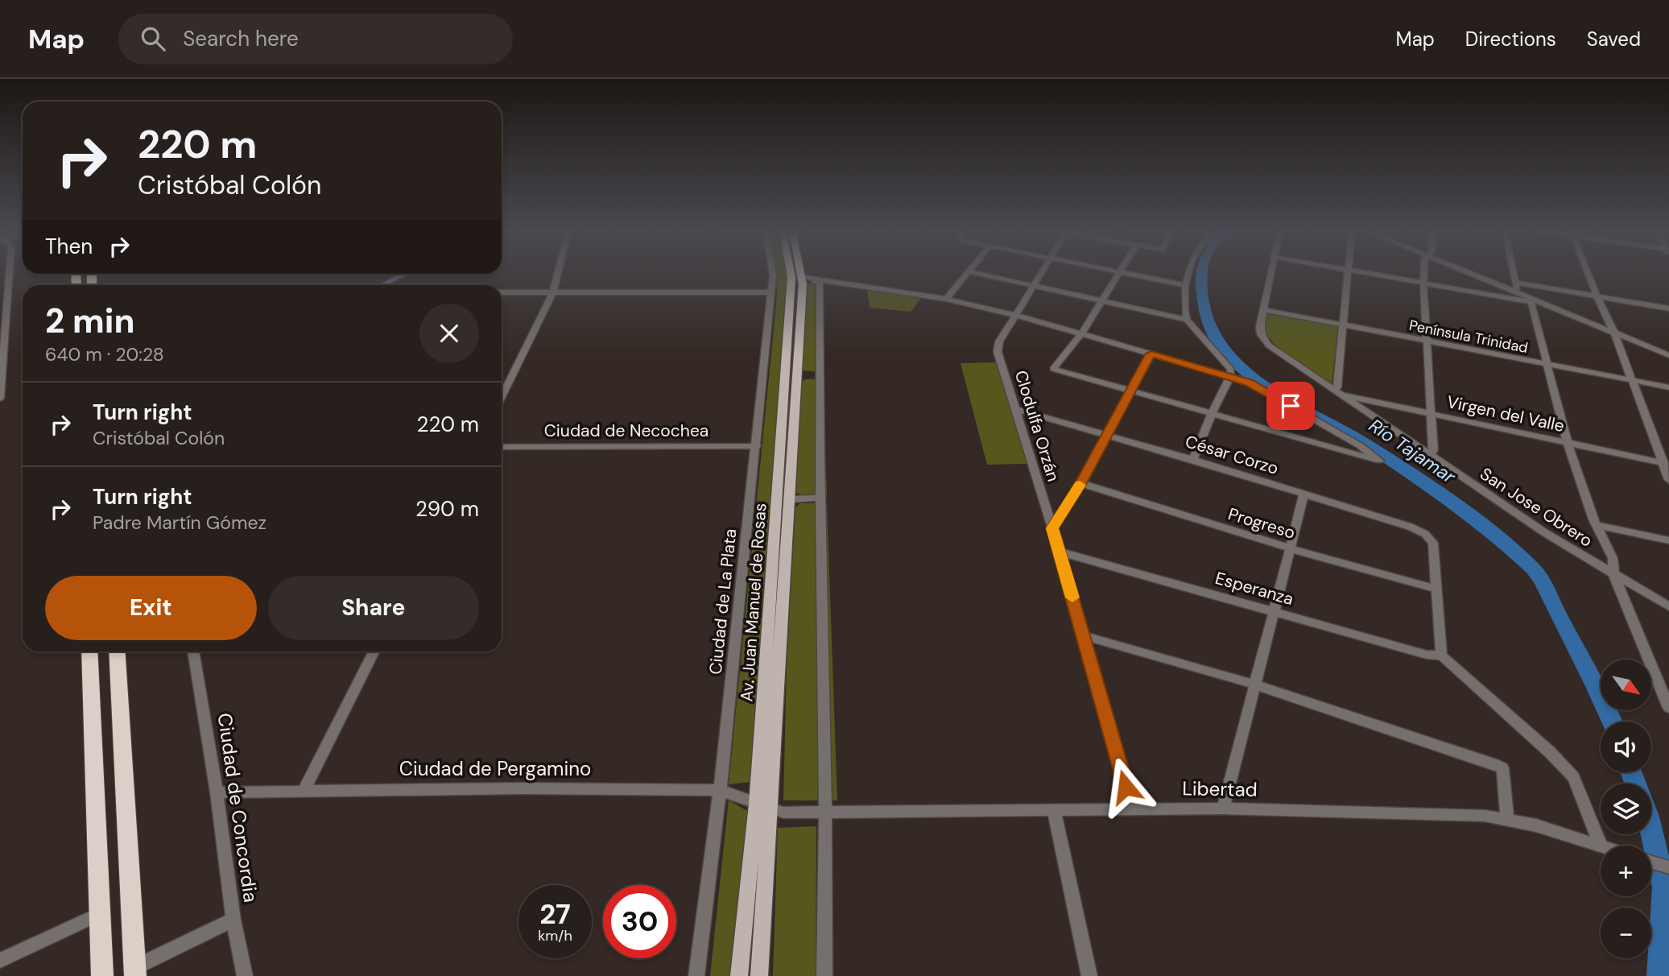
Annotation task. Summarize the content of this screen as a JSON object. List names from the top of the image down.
{
  "streets": {
    "main road": ["Av. Juan Manuel de Rosas"],
    "street": [
      "Península Trinidad",
      "Virgen del Valle",
      "Clodulfa Orzán",
      "Ciudad de Necochea",
      "César Corzo",
      "San Jose Obrero",
      "Progreso",
      "Esperanza",
      "Ciudad de La Plata",
      "Ciudad de Pergamino",
      "Libertad",
      "Ciudad de Concordia"
    ]
  },
  "crossings": [
    ["Virgen del Valle", "San Jose Obrero"],
    ["Clodulfa Orzán", "César Corzo"],
    ["Clodulfa Orzán", "Esperanza"],
    ["Clodulfa Orzán", "Libertad"],
    ["Ciudad de Necochea", "Ciudad de La Plata"],
    ["César Corzo", "Progreso"],
    ["Ciudad de La Plata", "Ciudad de Pergamino"],
    ["Av. Juan Manuel de Rosas", "Ciudad de Pergamino"],
    ["Av. Juan Manuel de Rosas", "Libertad"],
    ["Ciudad de Pergamino", "Libertad"],
    ["Ciudad de Pergamino", "Ciudad de Concordia"]
  ],
  "water": ["Río Tajamar"],
  "north": "bottom right",
  "page": {
    "header": "Map",
    "search": "Search here",
    "nav": ["Map", "Directions", "Saved"],
    "turn": ["220 m", "Cristóbal Colón"],
    "then": "Then",
    "heading": ["2 min", "640 m · 20:28"],
    "list": [
      {
        "name": "Turn right",
        "note": "Cristóbal Colón",
        "value": "220 m"
      },
      {
        "name": "Turn right",
        "note": "Padre Martín Gómez",
        "value": "290 m"
      }
    ],
    "buttons": ["Exit", "Share"],
    "map_buttons": ["+", "−"],
    "speed": "27 km/h",
    "limit": "30"
  }
}
